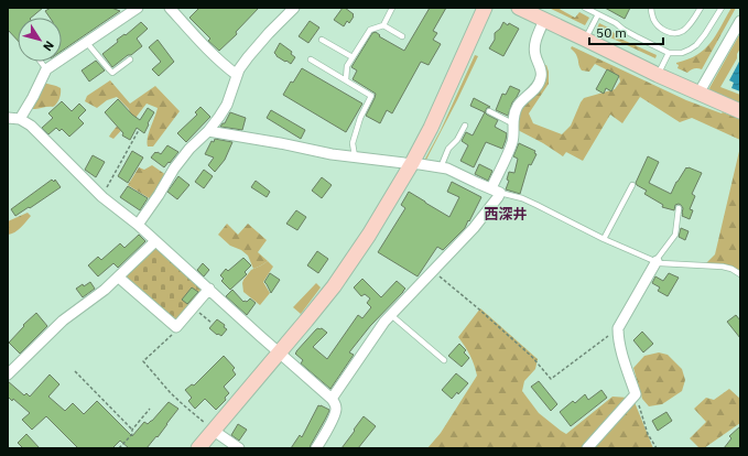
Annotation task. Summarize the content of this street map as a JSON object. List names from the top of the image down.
{
  "districts": ["西深井"],
  "scale_bar": "50 m",
  "north": "bottom right"
}
